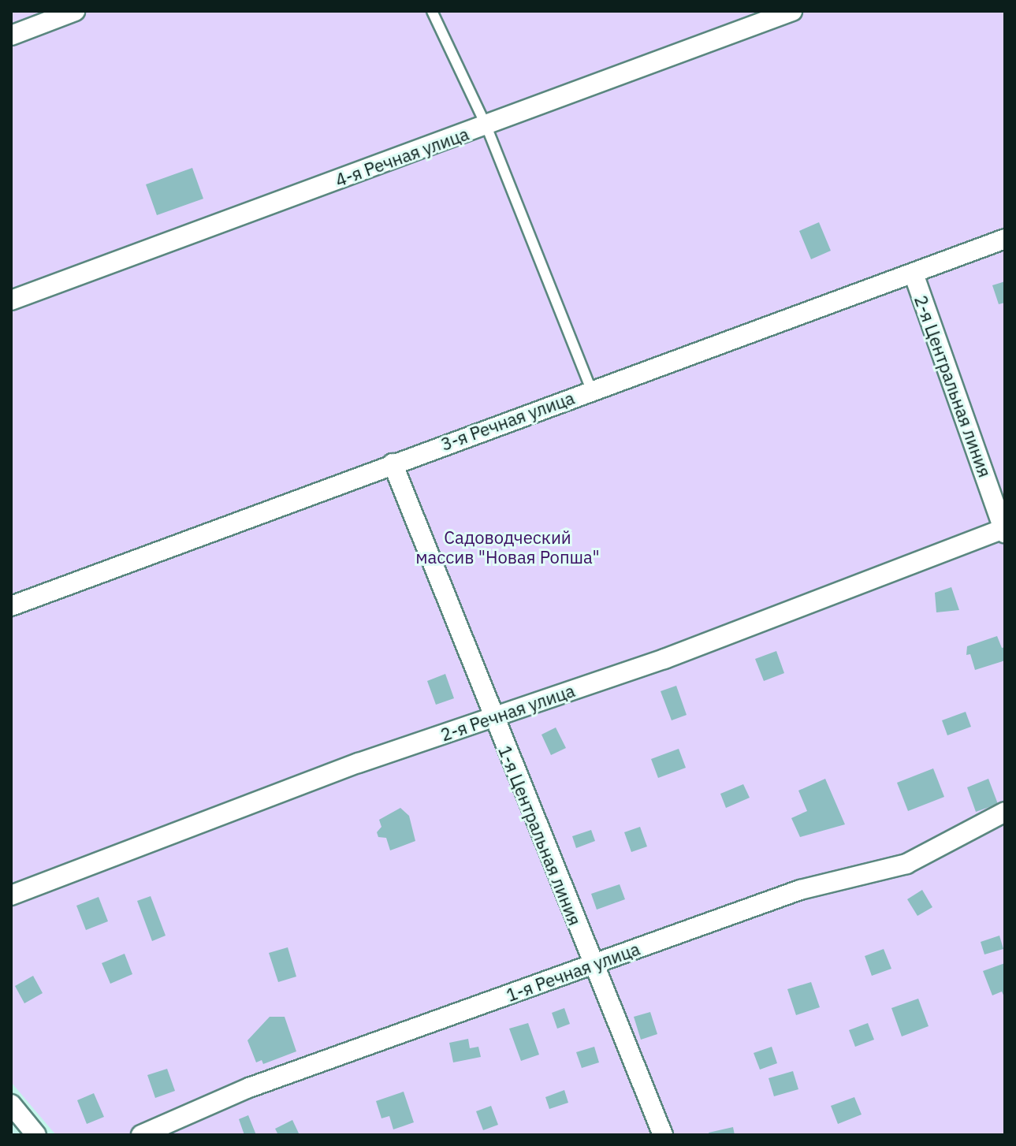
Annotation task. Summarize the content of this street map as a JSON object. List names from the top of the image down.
{
  "streets": {
    "street": [
      "4-я Речная улица",
      "2-я Центральная линия",
      "3-я Речная улица",
      "2-я Речная улица",
      "1-я Центральная линия",
      "1-я Речная улица"
    ]
  },
  "crossings": [
    ["2-я Центральная линия", "3-я Речная улица"],
    ["2-я Центральная линия", "2-я Речная улица"],
    ["3-я Речная улица", "1-я Центральная линия"],
    ["2-я Речная улица", "1-я Центральная линия"],
    ["1-я Центральная линия", "1-я Речная улица"]
  ],
  "parks": ["Садоводческий массив \"Новая Ропша\""]
}
